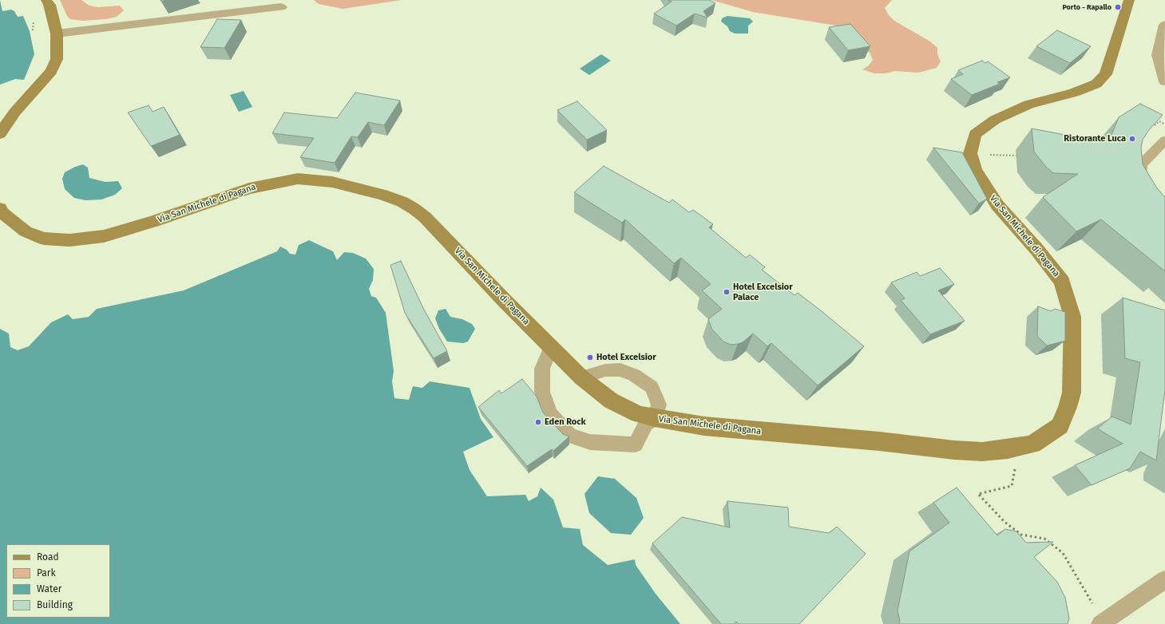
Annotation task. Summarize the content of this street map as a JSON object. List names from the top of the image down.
{
  "streets": {
    "main road": ["Via San Michele di Pagana"]
  },
  "places": [
    "Porto - Rapallo",
    "Ristorante Luca",
    "Hotel Excelsior Palace",
    "Hotel Excelsior",
    "Eden Rock"
  ],
  "legend": [
    "Road",
    "Park",
    "Water",
    "Building"
  ]
}
